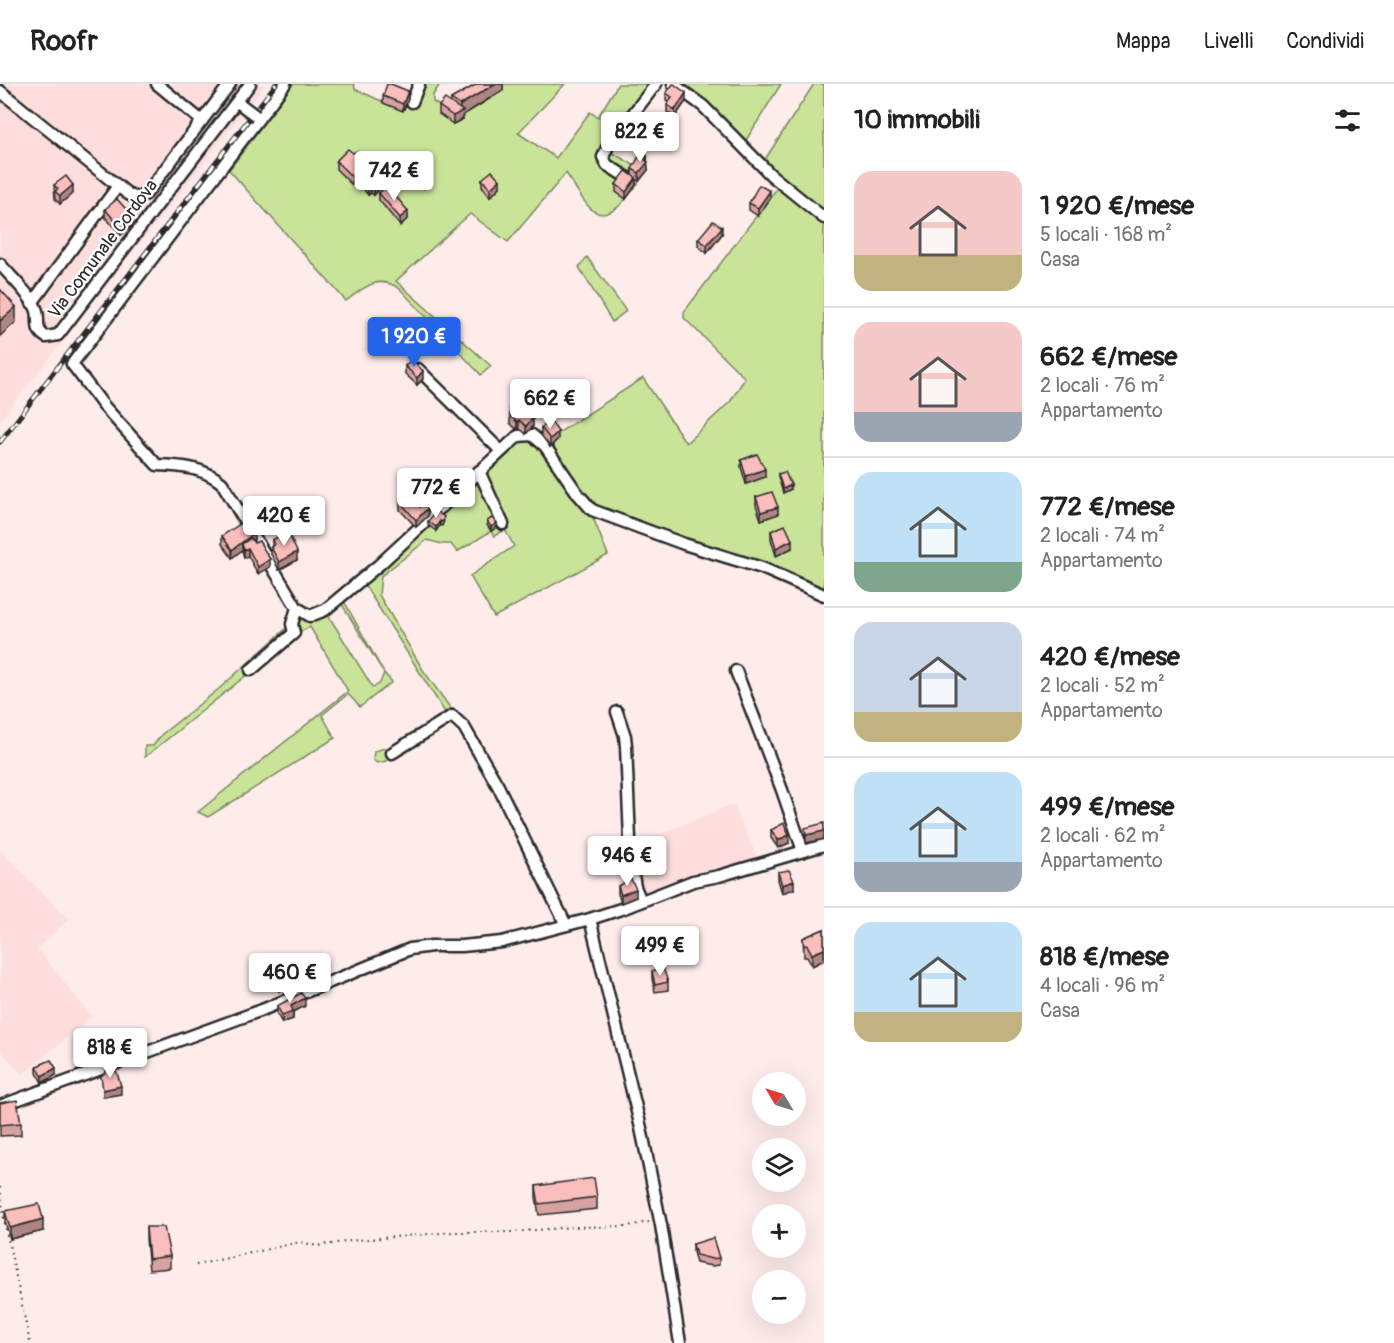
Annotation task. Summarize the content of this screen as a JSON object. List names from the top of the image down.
{
  "streets": {
    "street": ["Via Comunale Cordova"]
  },
  "north": "top left",
  "page": {
    "header": "Roofr",
    "nav": ["Mappa", "Livelli", "Condividi"],
    "heading": "10 immobili",
    "price": [
      "822 €",
      "742 €",
      "1 920 €",
      "662 €",
      "772 €",
      "420 €",
      "946 €",
      "499 €",
      "460 €",
      "818 €"
    ],
    "list": [
      {
        "name": "1 920 €/mese",
        "note": "5 locali · 168 m² · Casa"
      },
      {
        "name": "662 €/mese",
        "note": "2 locali · 76 m² · Appartamento"
      },
      {
        "name": "772 €/mese",
        "note": "2 locali · 74 m² · Appartamento"
      },
      {
        "name": "420 €/mese",
        "note": "2 locali · 52 m² · Appartamento"
      },
      {
        "name": "499 €/mese",
        "note": "2 locali · 62 m² · Appartamento"
      },
      {
        "name": "818 €/mese",
        "note": "4 locali · 96 m² · Casa"
      }
    ],
    "map_buttons": ["+", "−"]
  }
}
